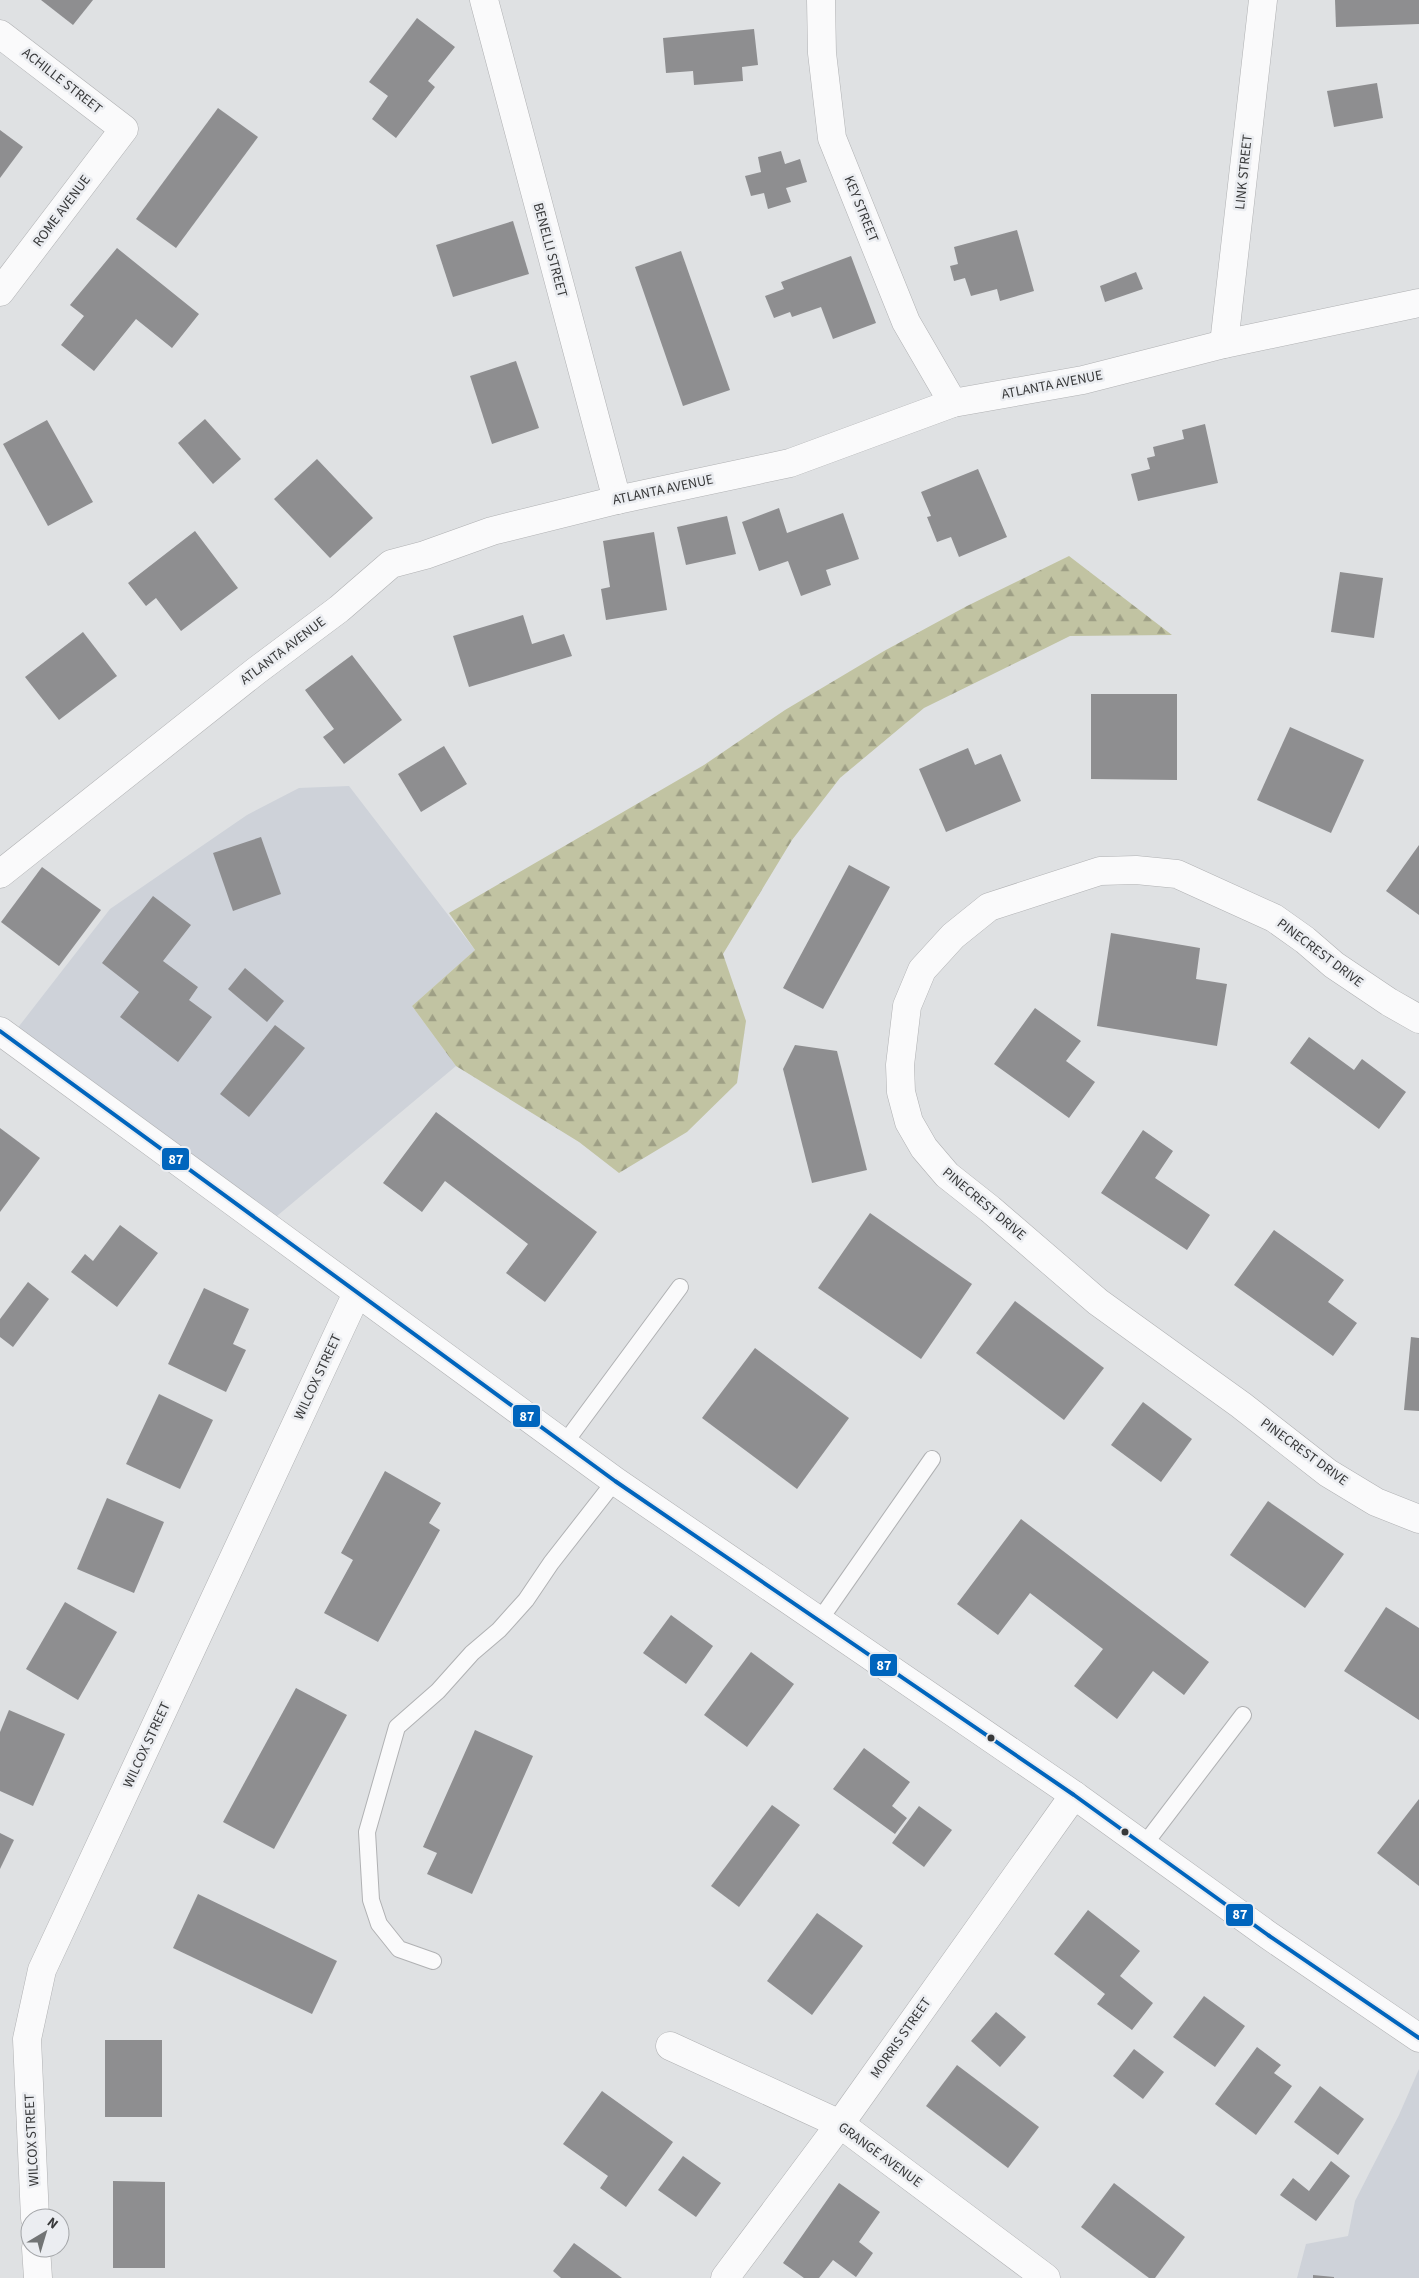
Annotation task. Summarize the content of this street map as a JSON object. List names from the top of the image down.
{
  "streets": {
    "street": [
      "ACHILLE STREET",
      "LINK STREET",
      "KEY STREET",
      "ROME AVENUE",
      "BENELLI STREET",
      "ATLANTA AVENUE",
      "PINECREST DRIVE",
      "WILCOX STREET",
      "MORRIS STREET",
      "GRANGE AVENUE"
    ]
  },
  "crossings": [
    ["ACHILLE STREET", "ROME AVENUE"],
    ["LINK STREET", "ATLANTA AVENUE"],
    ["KEY STREET", "ATLANTA AVENUE"],
    ["BENELLI STREET", "ATLANTA AVENUE"],
    ["MORRIS STREET", "GRANGE AVENUE"]
  ],
  "lines": ["transit line 87"],
  "north": "top right"
}
